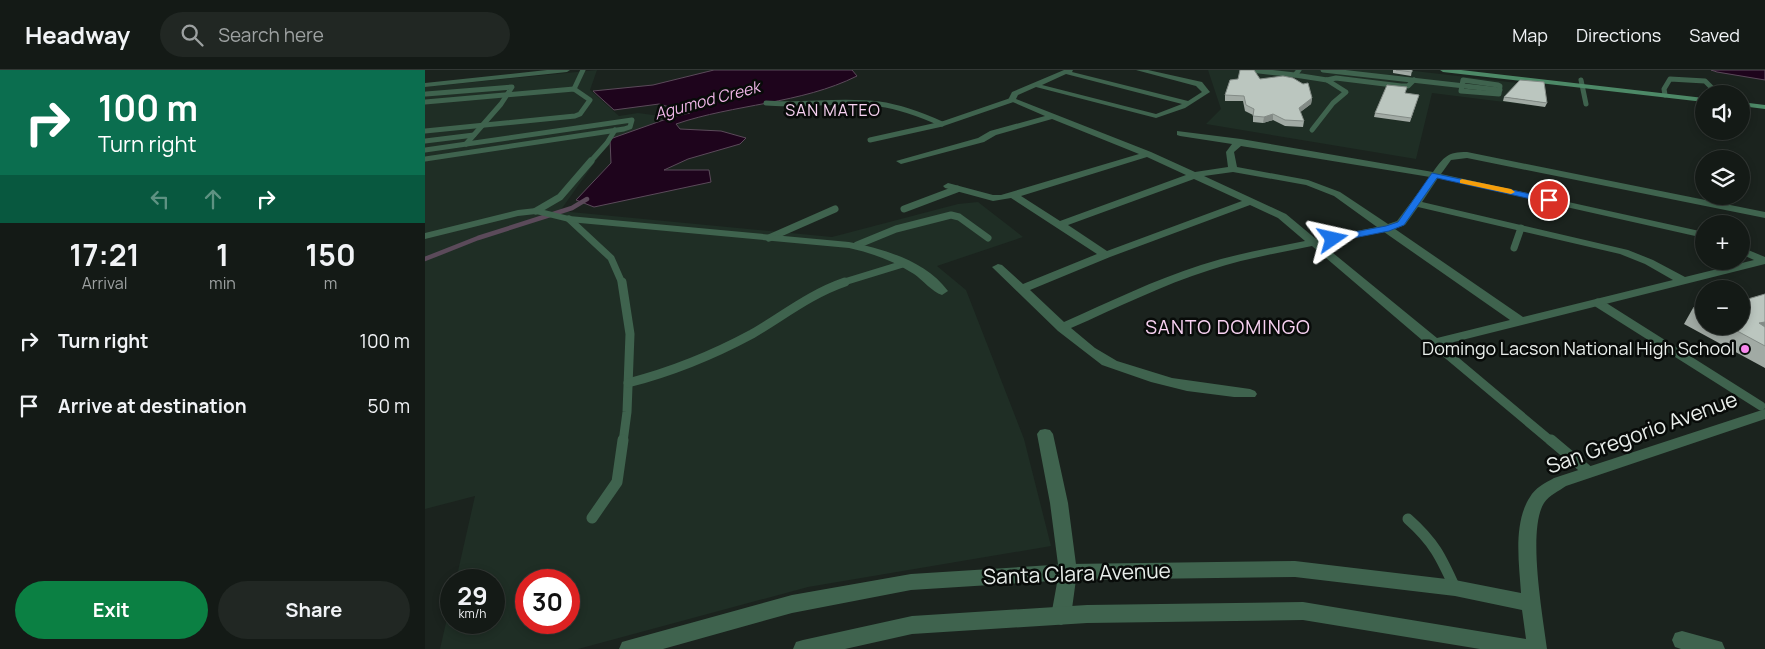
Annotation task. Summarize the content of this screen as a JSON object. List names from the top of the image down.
{
  "streets": {
    "street": ["San Gregorio Avenue", "Santa Clara Avenue"]
  },
  "crossings": [
    ["San Gregorio Avenue", "Santa Clara Avenue"]
  ],
  "districts": ["SAN MATEO", "SANTO DOMINGO"],
  "water": ["Agumod Creek"],
  "places": ["Domingo Lacson National High School"],
  "page": {
    "header": "Headway",
    "search": "Search here",
    "nav": ["Map", "Directions", "Saved"],
    "turn": ["100 m", "Turn right"],
    "map_buttons": ["+", "−"],
    "eta": [
      "17:21",
      "Arrival",
      "1",
      "min",
      "150",
      "m"
    ],
    "list": [
      {
        "name": "Turn right",
        "value": "100 m"
      },
      {
        "name": "Arrive at destination",
        "value": "50 m"
      }
    ],
    "speed": "29 km/h",
    "limit": "30",
    "buttons": ["Exit", "Share"]
  }
}
